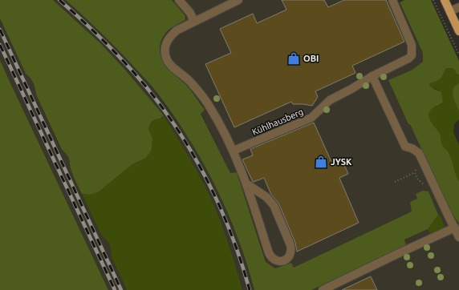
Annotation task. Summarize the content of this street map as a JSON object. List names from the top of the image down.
{
  "streets": {
    "street": ["Kühlhausberg"]
  },
  "places": {
    "shop": ["OBI", "JYSK"]
  }
}
